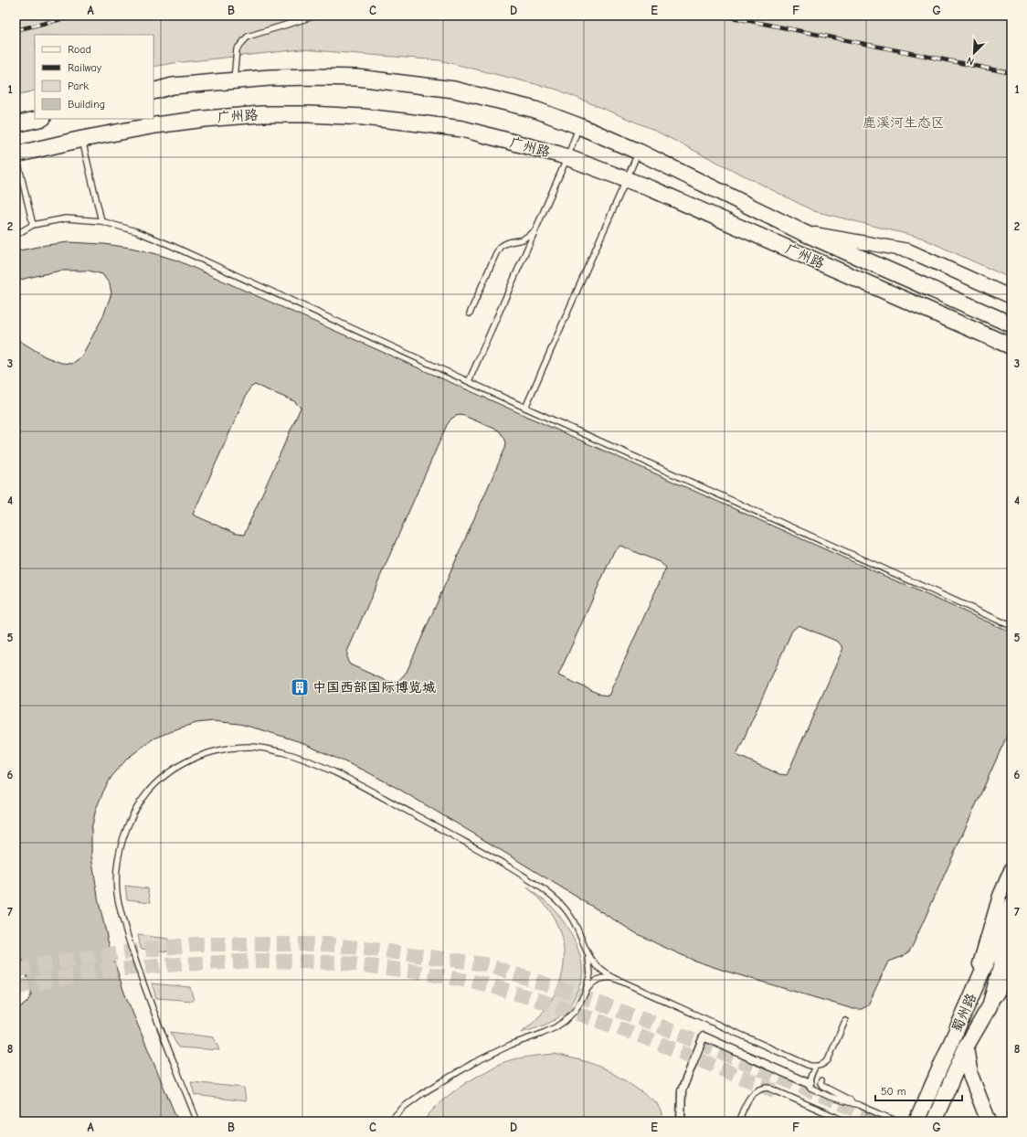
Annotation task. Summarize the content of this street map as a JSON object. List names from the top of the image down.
{
  "streets": {
    "main road": ["广州路", "蜀州路"]
  },
  "parks": ["鹿溪河生态区"],
  "places": {
    "building": ["中国西部国际博览城"]
  },
  "legend": [
    "Road",
    "Railway",
    "Park",
    "Building"
  ],
  "scale_bar": "50 m",
  "north": "bottom left",
  "grid": {
    "columns": [
      "A",
      "B",
      "C",
      "D",
      "E",
      "F",
      "G"
    ],
    "rows": [
      "1",
      "2",
      "3",
      "4",
      "5",
      "6",
      "7",
      "8"
    ]
  }
}
